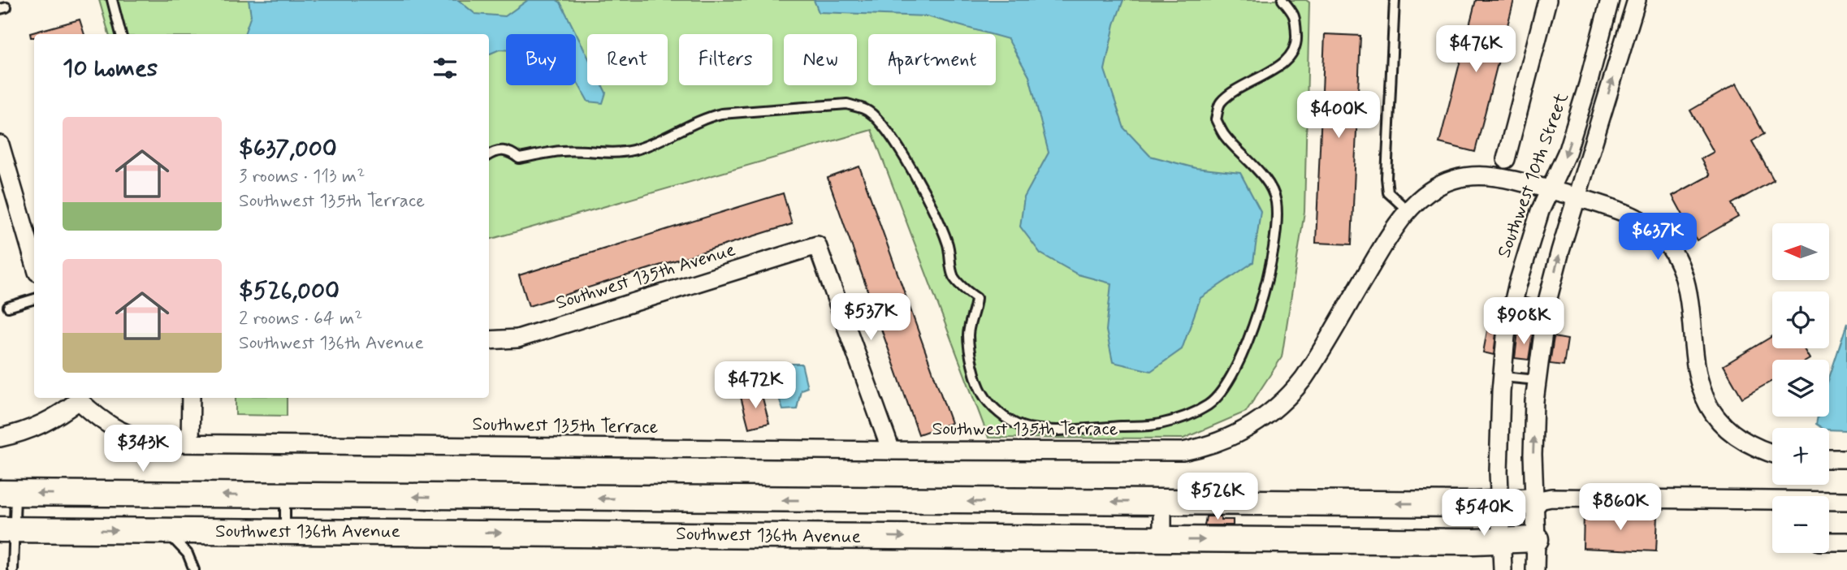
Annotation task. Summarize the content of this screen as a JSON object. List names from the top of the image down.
{
  "streets": {
    "street": [
      "Southwest 10th Street",
      "Southwest 135th Avenue",
      "Southwest 135th Terrace",
      "Southwest 136th Avenue"
    ]
  },
  "crossings": [
    ["Southwest 10th Street", "Southwest 135th Terrace"],
    ["Southwest 10th Street", "Southwest 136th Avenue"],
    ["Southwest 135th Avenue", "Southwest 135th Terrace"]
  ],
  "north": "left",
  "page": {
    "price": [
      "$476K",
      "$400K",
      "$637K",
      "$537K",
      "$908K",
      "$472K",
      "$343K",
      "$526K",
      "$860K",
      "$540K"
    ],
    "chip": [
      "Buy",
      "Rent",
      "Filters",
      "New",
      "Apartment"
    ],
    "heading": "10 homes",
    "list": [
      {
        "name": "$637,000",
        "note": "3 rooms · 113 m² · Southwest 135th Terrace"
      },
      {
        "name": "$526,000",
        "note": "2 rooms · 64 m² · Southwest 136th Avenue"
      }
    ],
    "map_buttons": ["+", "−"]
  }
}
